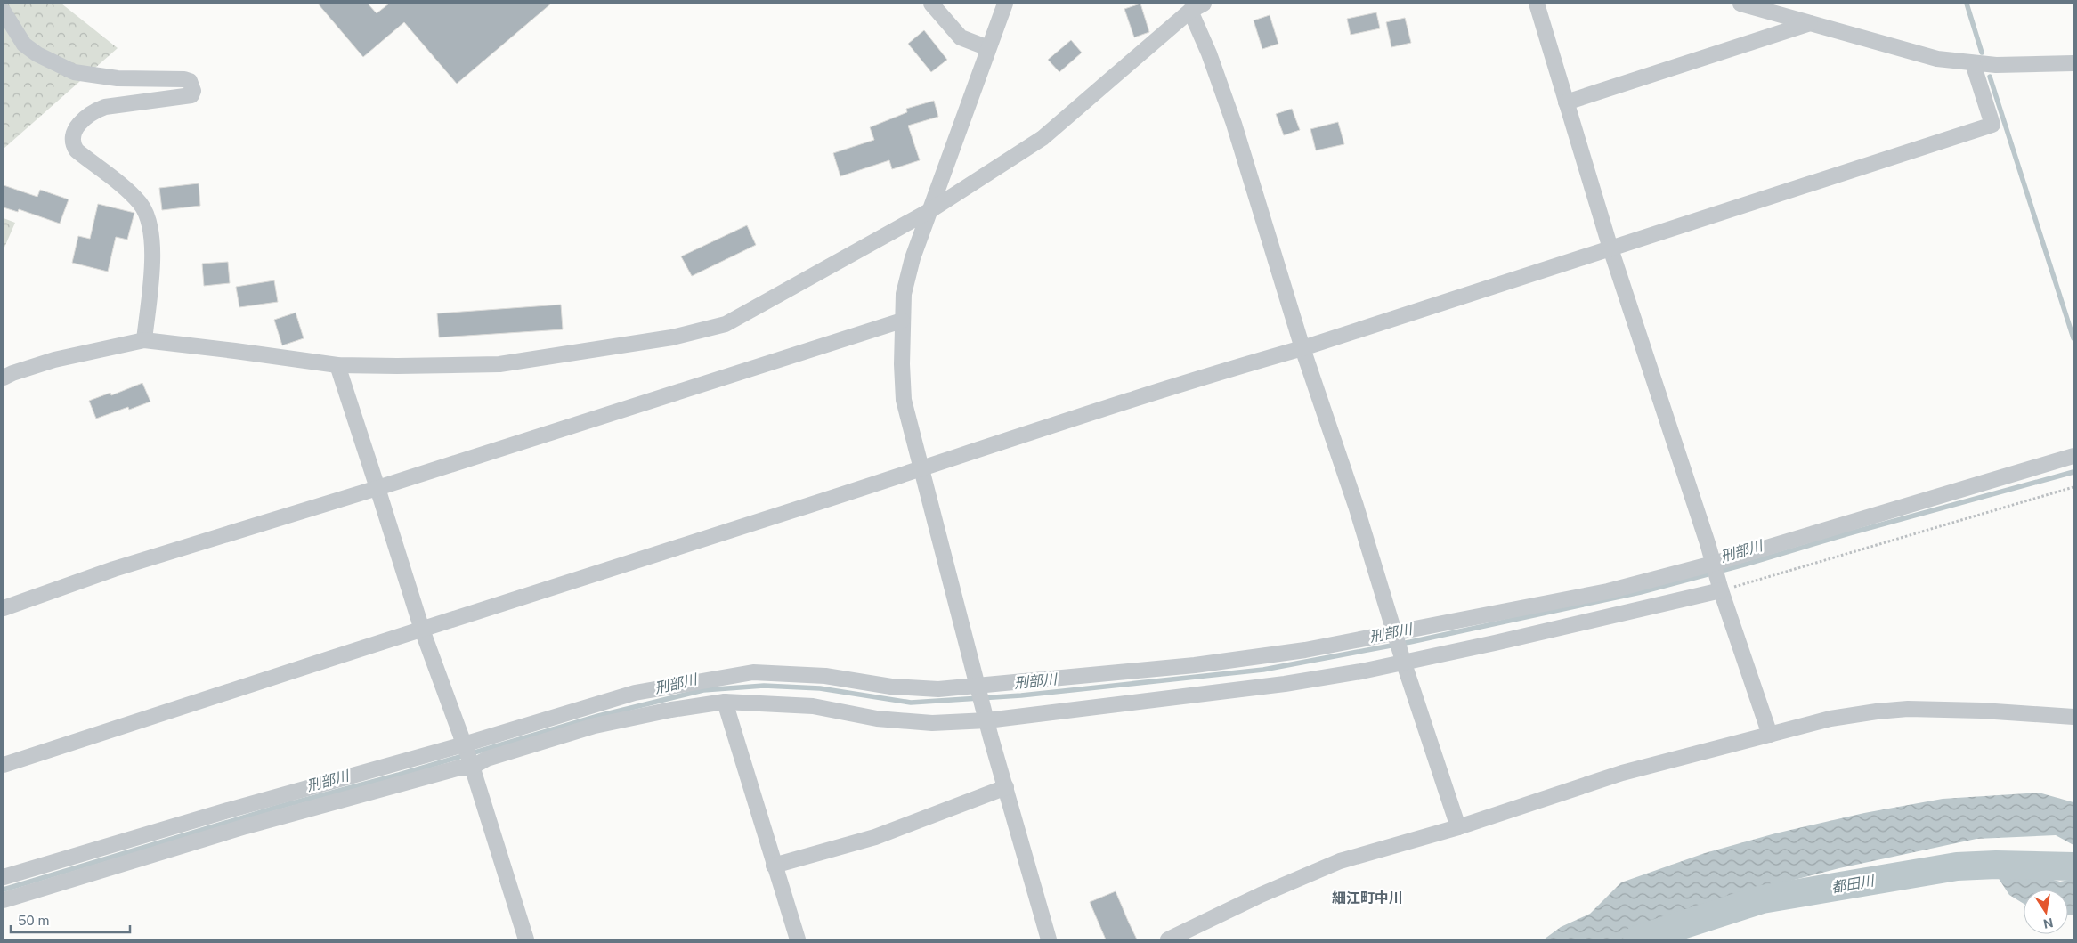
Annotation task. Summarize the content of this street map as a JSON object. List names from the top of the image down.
{
  "districts": ["細江町中川"],
  "water": ["刑部川", "都田川"],
  "scale_bar": "50 m",
  "north": "bottom"
}
